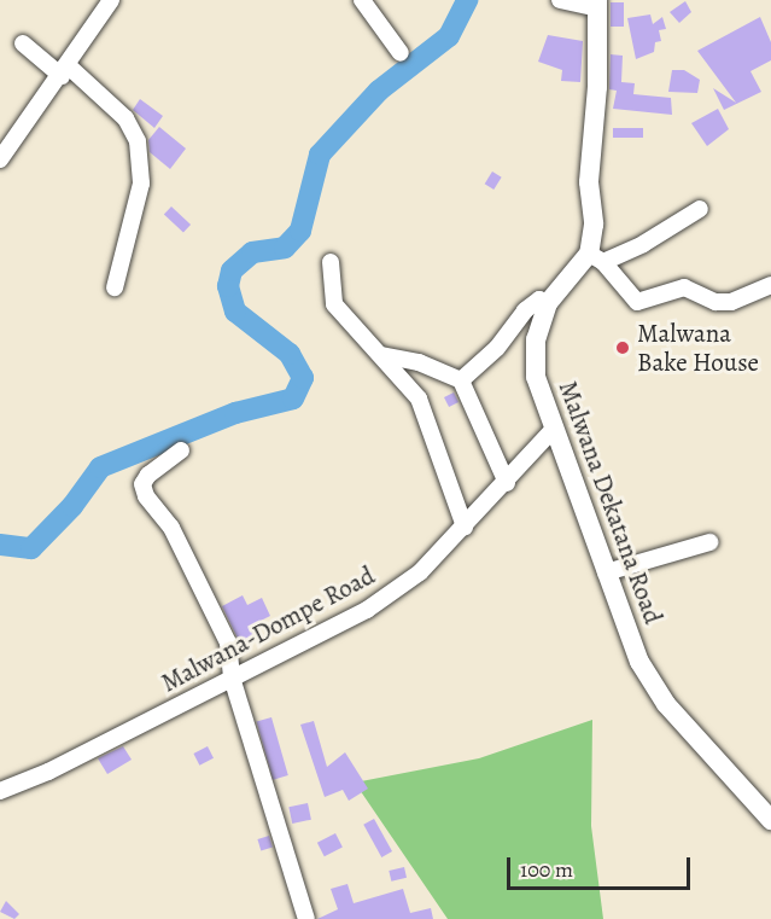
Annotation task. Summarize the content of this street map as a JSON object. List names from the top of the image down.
{
  "streets": {
    "main road": ["Malwana Dekatana Road"],
    "street": ["Malwana-Dompe Road"]
  },
  "crossings": [
    ["Malwana Dekatana Road", "Malwana-Dompe Road"]
  ],
  "places": ["Malwana Bake House"],
  "scale_bar": "100 m"
}
